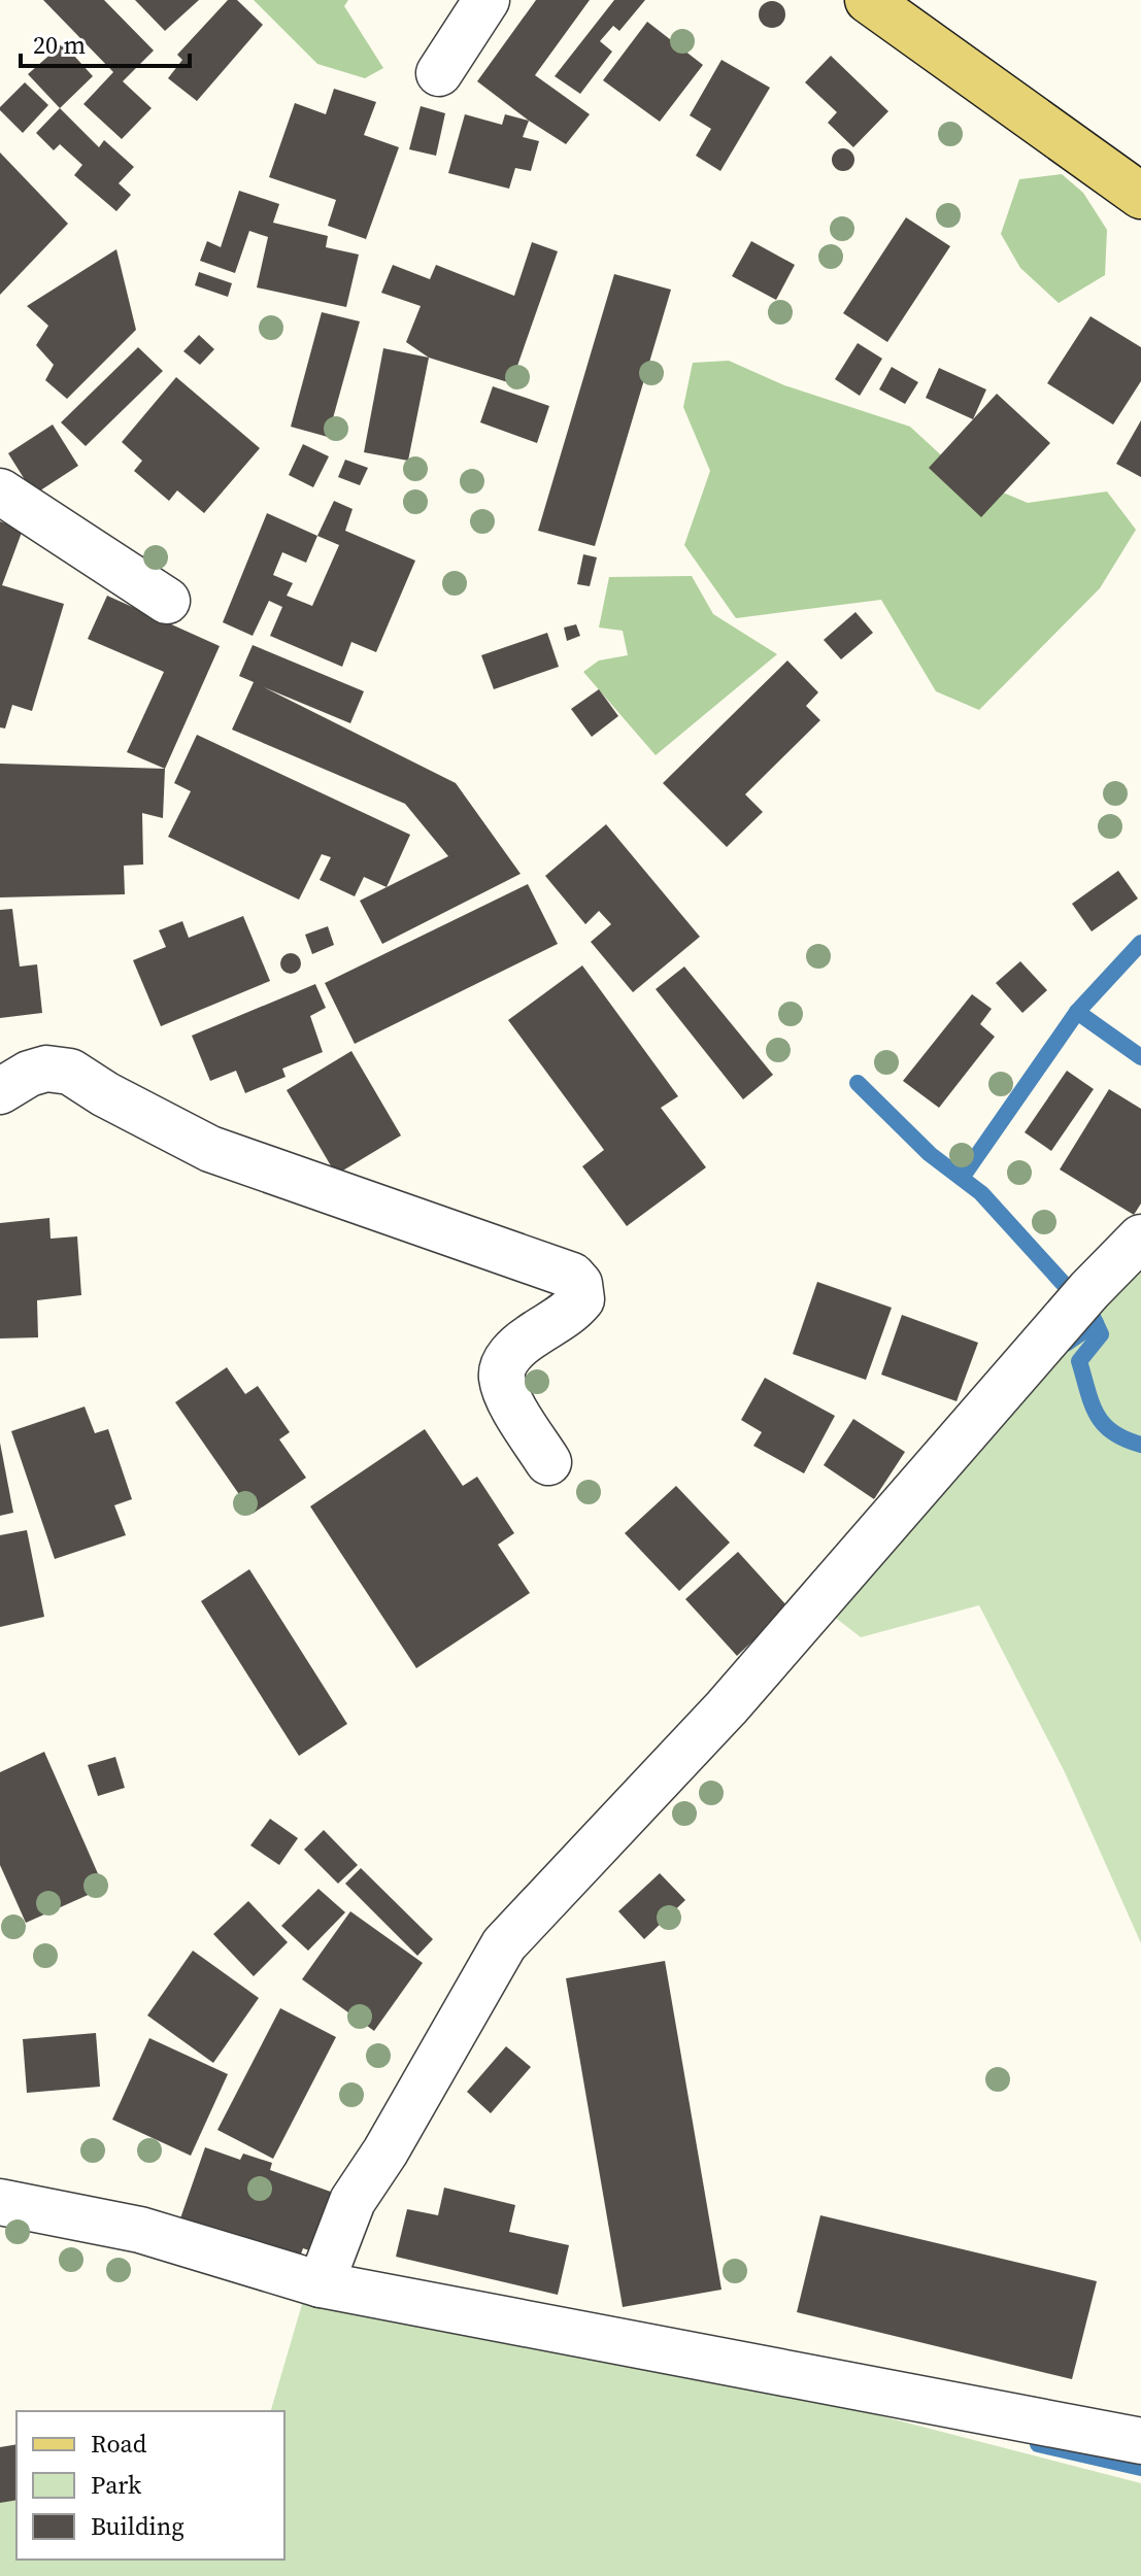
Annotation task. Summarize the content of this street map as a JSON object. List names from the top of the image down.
{
  "legend": ["Road", "Park", "Building"],
  "scale_bar": "20 m"
}
